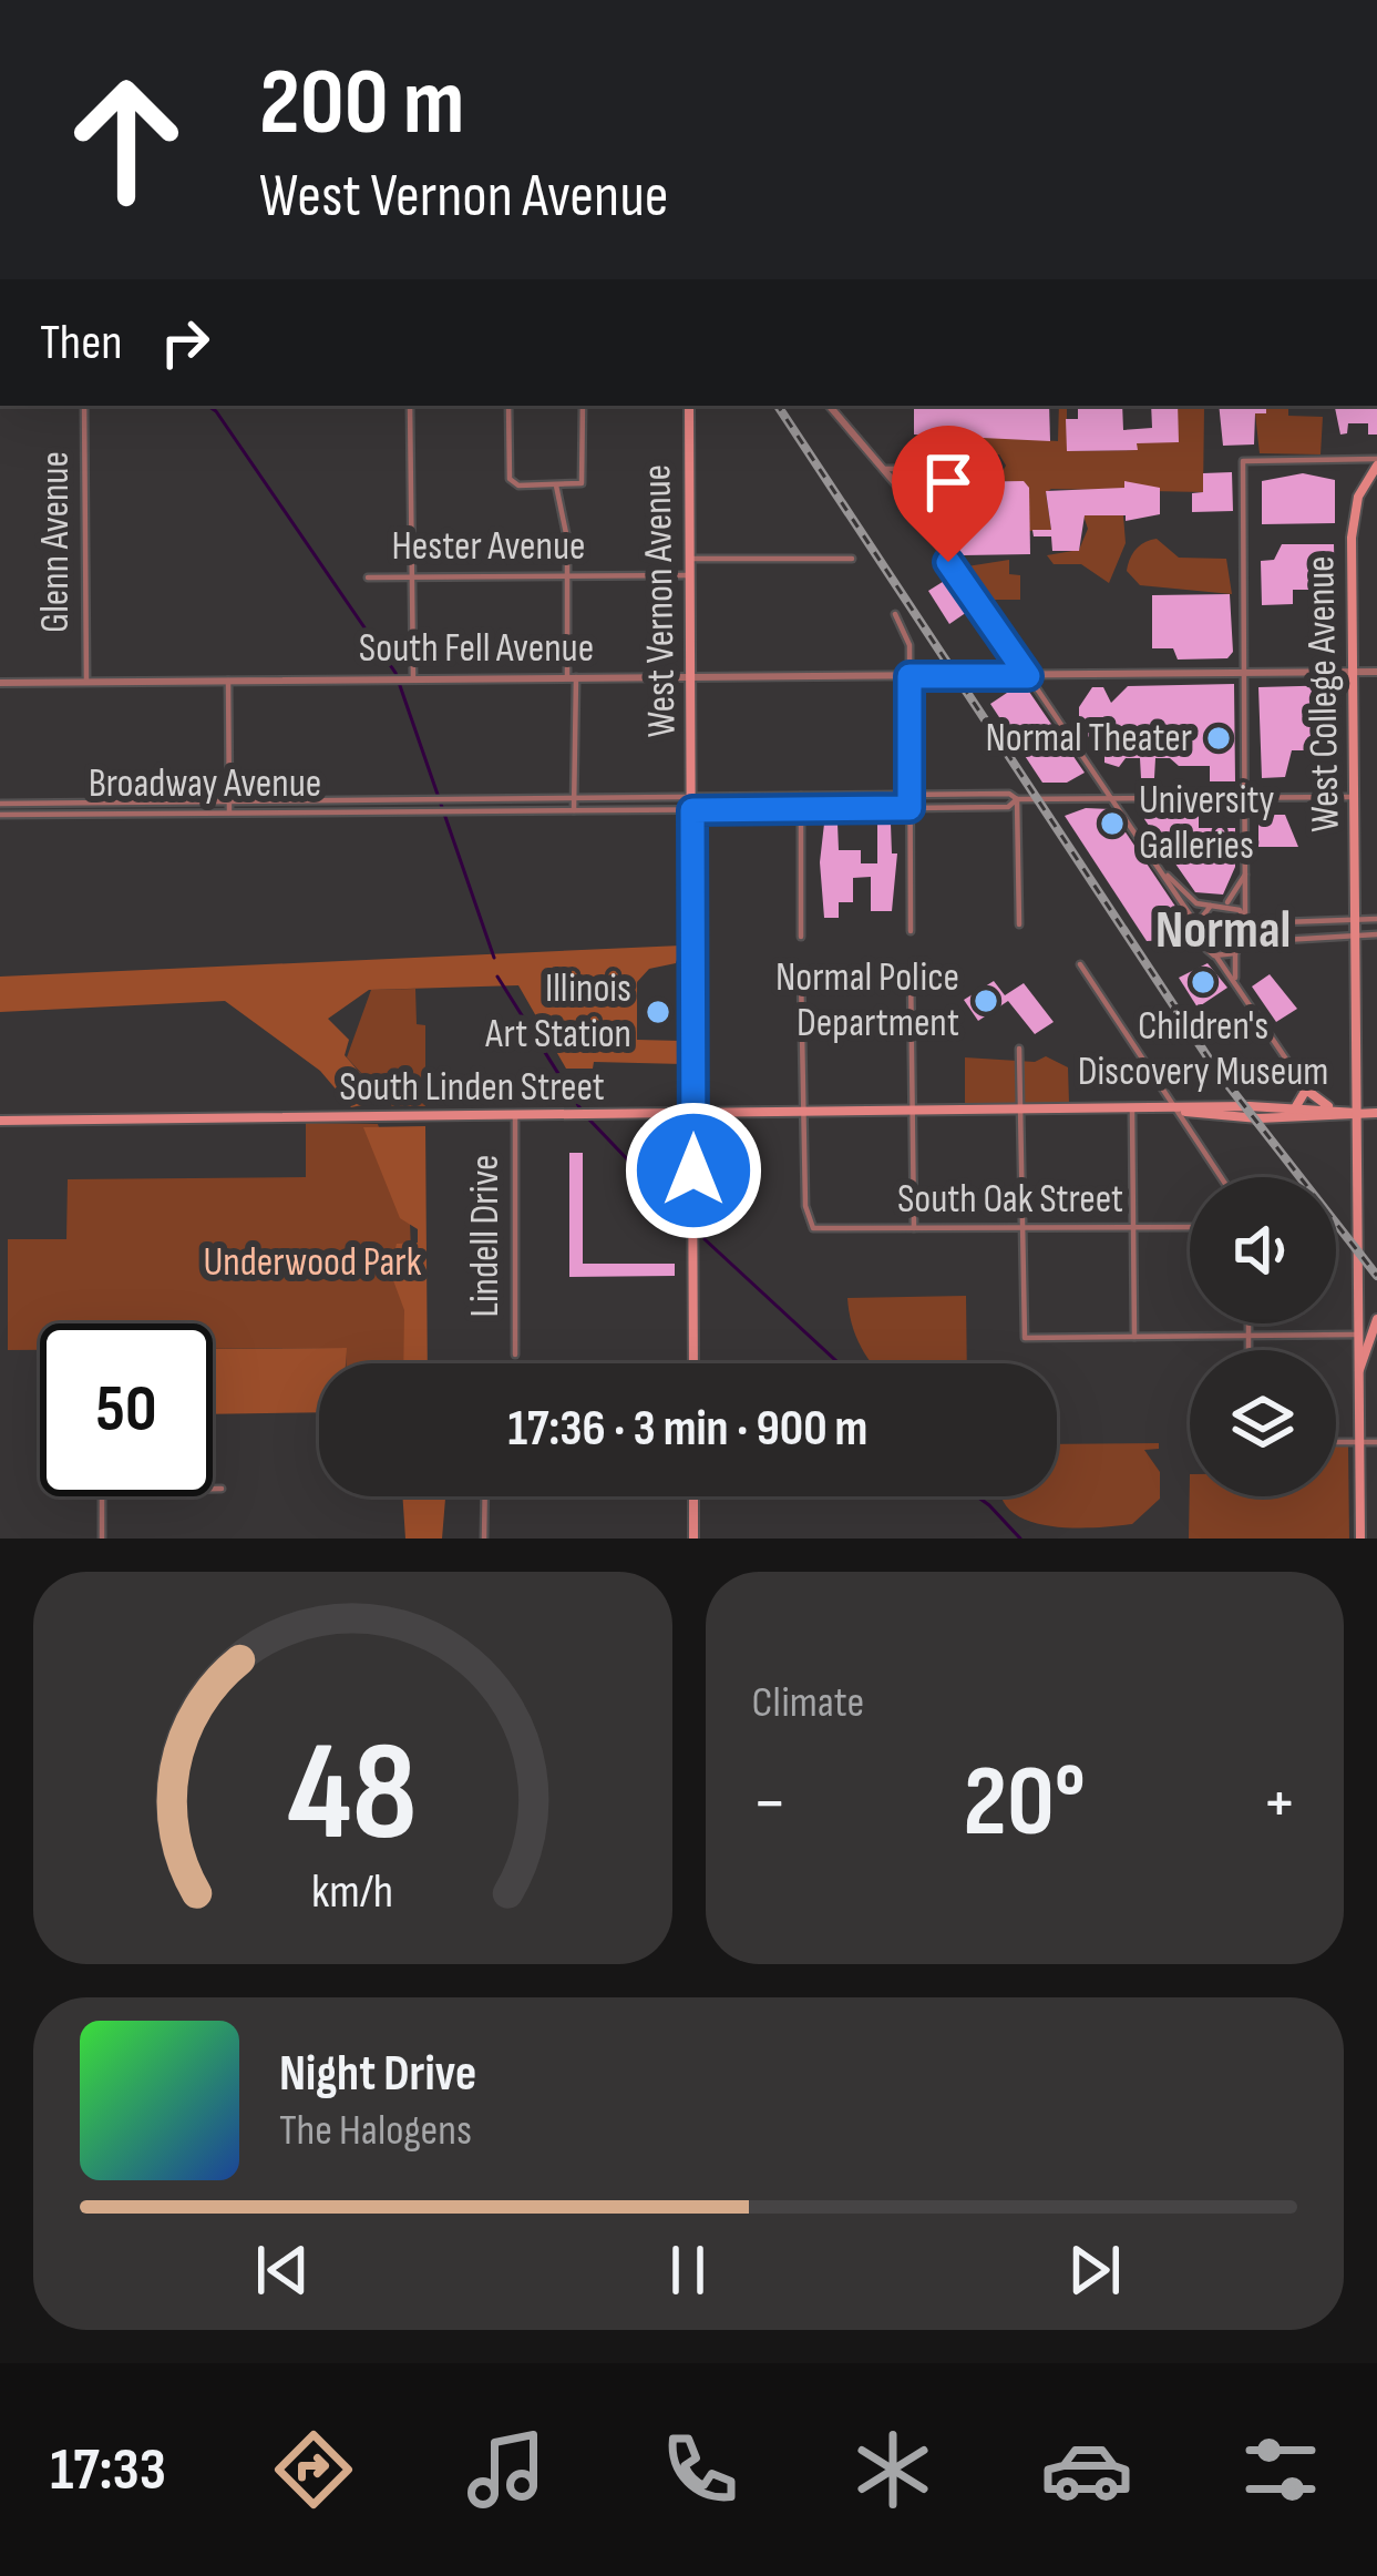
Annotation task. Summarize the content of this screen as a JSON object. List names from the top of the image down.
{
  "streets": {
    "main road": ["West Vernon Avenue", "West College Avenue", "South Linden Street"],
    "street": [
      "Glenn Avenue",
      "Hester Avenue",
      "South Fell Avenue",
      "Broadway Avenue",
      "South Oak Street",
      "Lindell Drive"
    ]
  },
  "crossings": [
    ["Glenn Avenue", "South Fell Avenue"],
    ["Hester Avenue", "West Vernon Avenue"],
    ["West Vernon Avenue", "South Fell Avenue"],
    ["West Vernon Avenue", "South Linden Street"],
    ["South Fell Avenue", "West College Avenue"],
    ["West College Avenue", "South Linden Street"],
    ["South Linden Street", "South Oak Street"],
    ["South Linden Street", "Lindell Drive"]
  ],
  "districts": ["Normal"],
  "parks": ["Underwood Park"],
  "places": [
    "Normal Theater",
    "University Galleries",
    "Children's Discovery Museum",
    "Normal Police Department",
    "Illinois Art Station"
  ],
  "page": {
    "turn": ["200 m", "West Vernon Avenue"],
    "then": "Then",
    "limit": "50",
    "trip": "17:36 · 3 min · 900 m",
    "tile": "Climate",
    "heat": ["−", "20°", "+"],
    "song": ["Night Drive", "The Halogens"],
    "tabs": "17:33",
    "gauge": ["48", "km/h"]
  }
}
